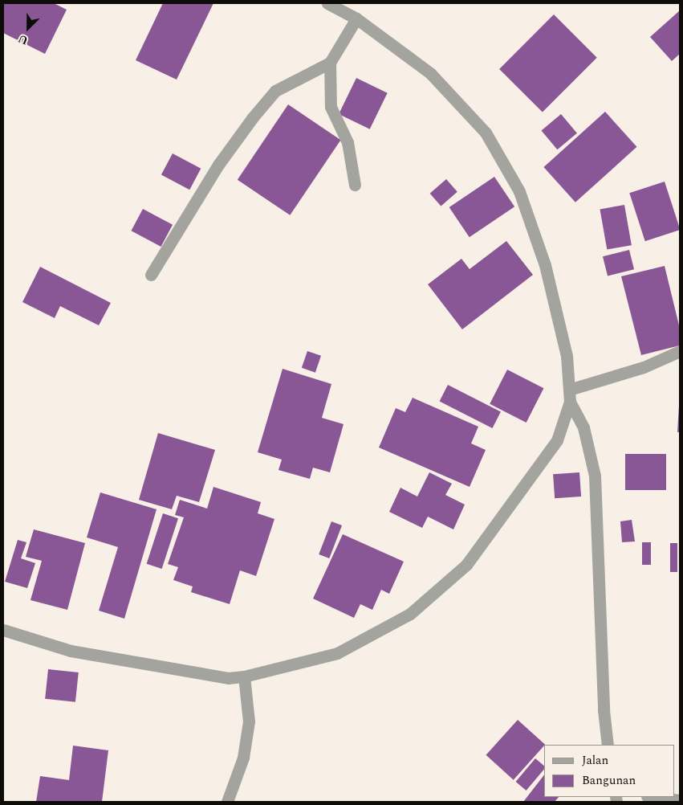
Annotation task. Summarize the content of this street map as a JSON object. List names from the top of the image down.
{
  "legend": ["Jalan", "Bangunan"],
  "north": "bottom left"
}
